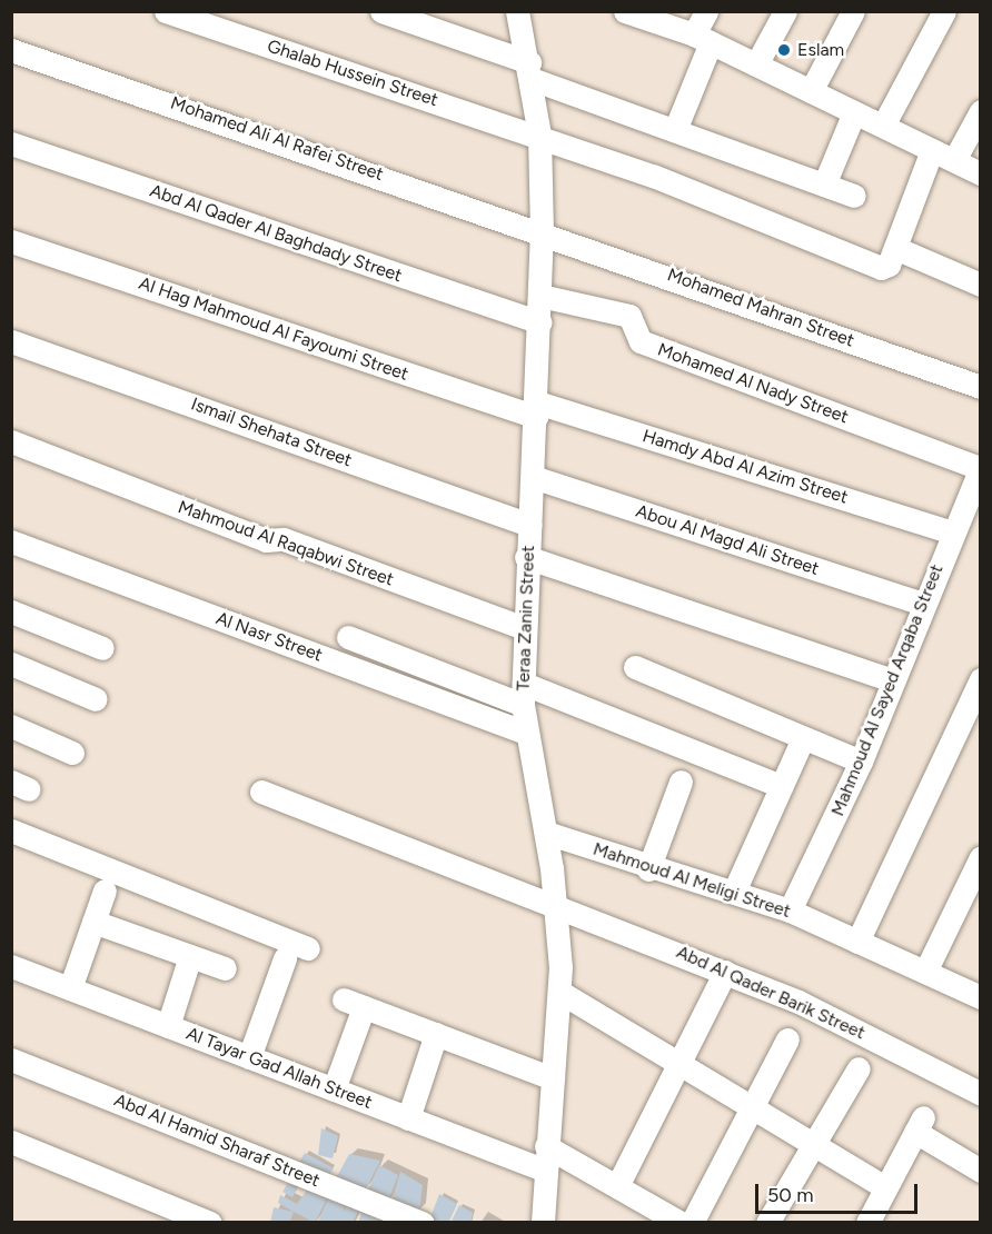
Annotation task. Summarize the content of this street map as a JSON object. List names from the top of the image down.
{
  "streets": {
    "street": [
      "Ghalab Hussein Street",
      "Mohamed Ali Al Rafei Street",
      "Abd Al Qader Al Baghdady Street",
      "Mohamed Mahran Street",
      "Al Hag Mahmoud Al Fayoumi Street",
      "Mohamed Al Nady Street",
      "Ismail Shehata Street",
      "Hamdy Abd Al Azim Street",
      "Abou Al Magd Ali Street",
      "Mahmoud Al Raqabwi Street",
      "Teraa Zanin Street",
      "Al Nasr Street",
      "Mahmoud Al Sayed Arqaba Street",
      "Mahmoud Al Meligi Street",
      "Abd Al Qader Barik Street",
      "Al Tayar Gad Allah Street",
      "Abd Al Hamid Sharaf Street"
    ]
  },
  "crossings": [
    ["Ghalab Hussein Street", "Teraa Zanin Street"],
    ["Mohamed Ali Al Rafei Street", "Mohamed Mahran Street"],
    ["Mohamed Ali Al Rafei Street", "Teraa Zanin Street"],
    ["Abd Al Qader Al Baghdady Street", "Teraa Zanin Street"],
    ["Mohamed Mahran Street", "Teraa Zanin Street"],
    ["Al Hag Mahmoud Al Fayoumi Street", "Hamdy Abd Al Azim Street"],
    ["Al Hag Mahmoud Al Fayoumi Street", "Teraa Zanin Street"],
    ["Mohamed Al Nady Street", "Teraa Zanin Street"],
    ["Mohamed Al Nady Street", "Mahmoud Al Sayed Arqaba Street"],
    ["Ismail Shehata Street", "Teraa Zanin Street"],
    ["Hamdy Abd Al Azim Street", "Teraa Zanin Street"],
    ["Hamdy Abd Al Azim Street", "Mahmoud Al Sayed Arqaba Street"],
    ["Abou Al Magd Ali Street", "Teraa Zanin Street"],
    ["Abou Al Magd Ali Street", "Mahmoud Al Sayed Arqaba Street"],
    ["Mahmoud Al Raqabwi Street", "Teraa Zanin Street"],
    ["Teraa Zanin Street", "Al Nasr Street"],
    ["Teraa Zanin Street", "Mahmoud Al Meligi Street"],
    ["Teraa Zanin Street", "Abd Al Qader Barik Street"],
    ["Teraa Zanin Street", "Al Tayar Gad Allah Street"],
    ["Mahmoud Al Sayed Arqaba Street", "Mahmoud Al Meligi Street"]
  ],
  "places": ["Eslam"],
  "scale_bar": "50 m"
}
